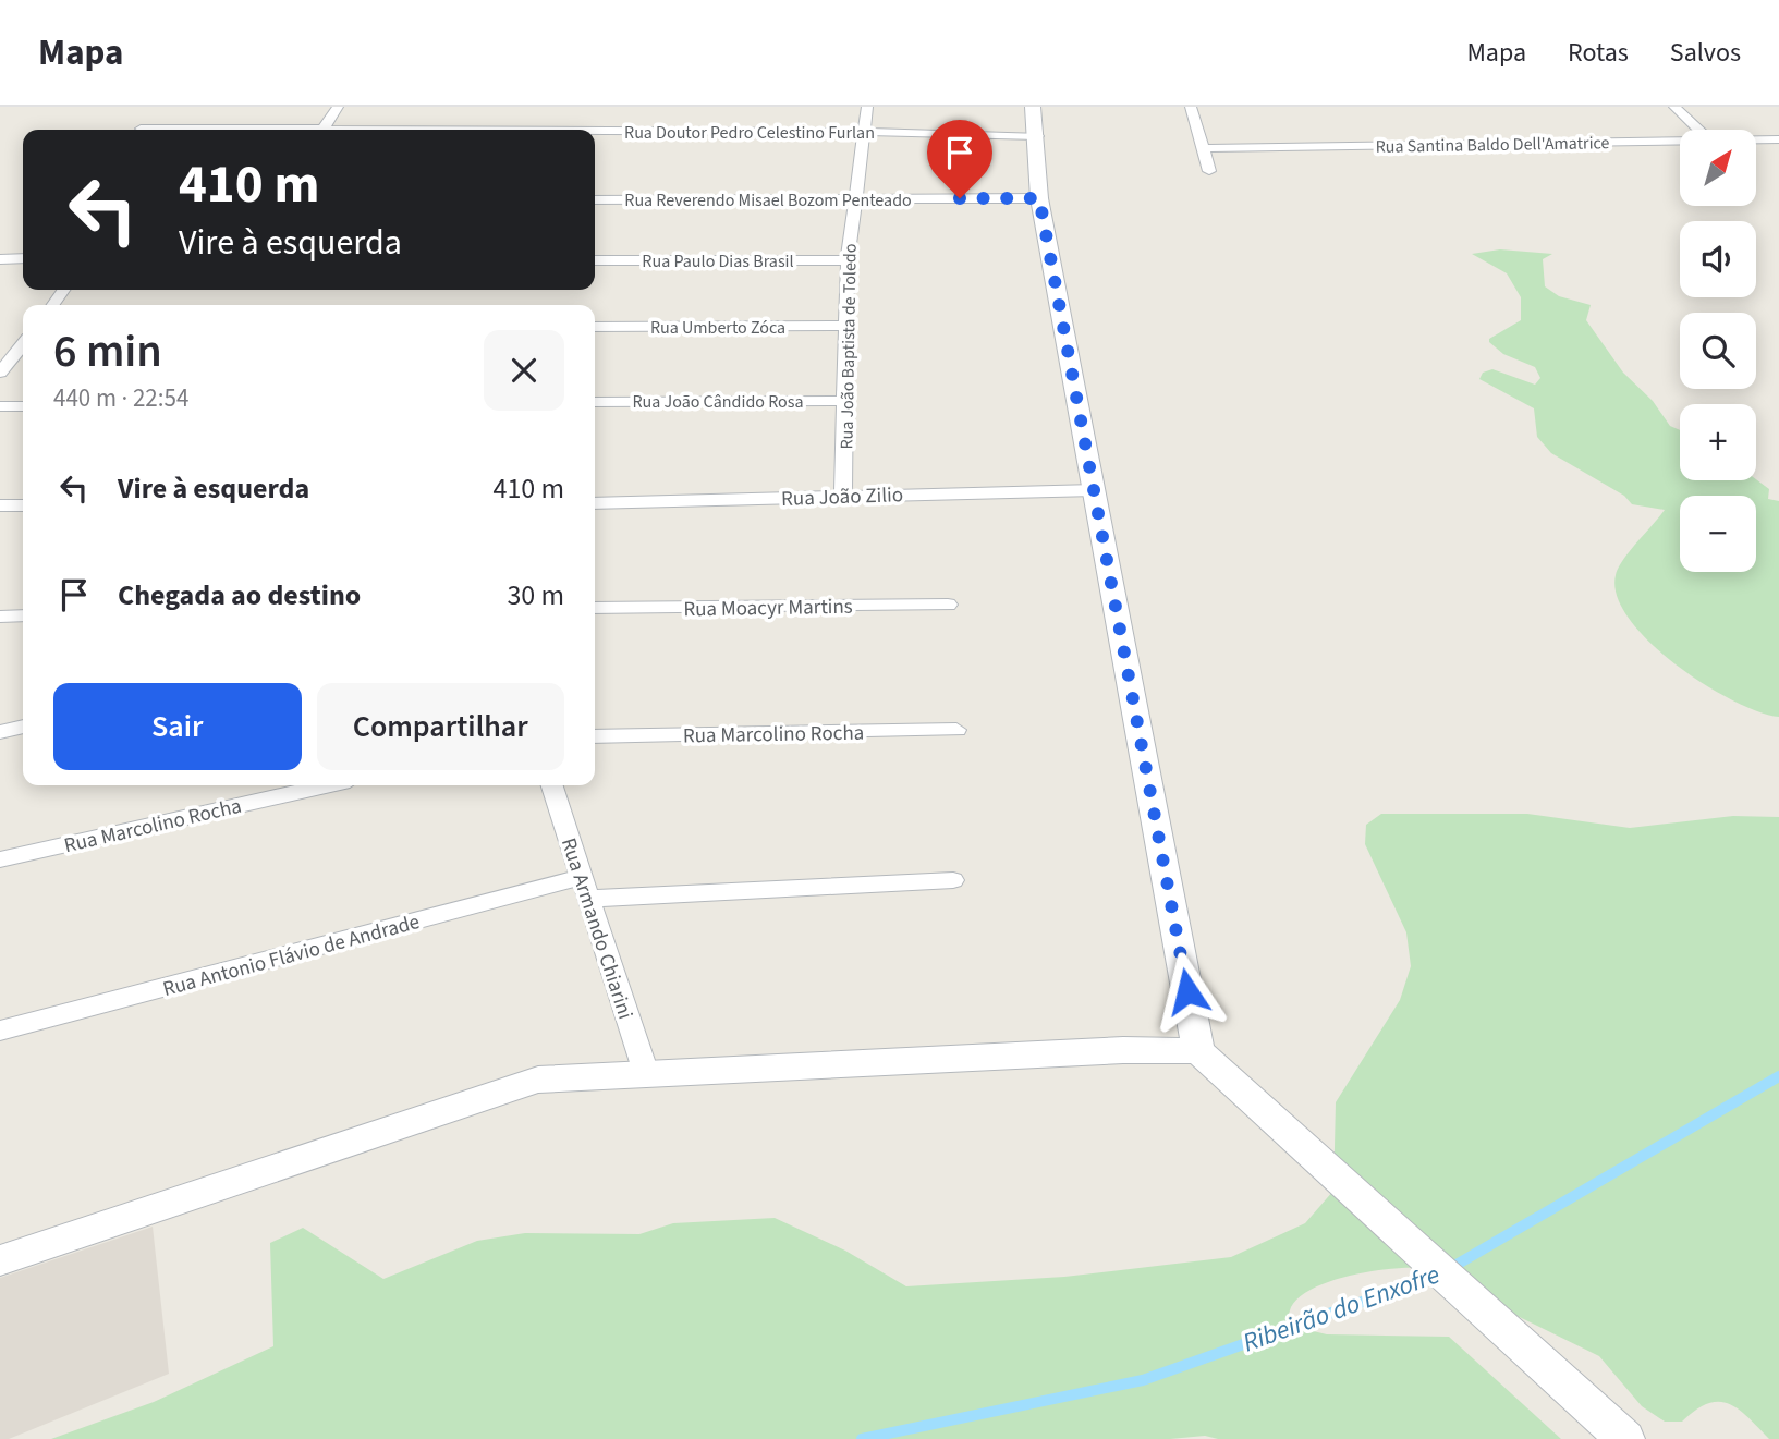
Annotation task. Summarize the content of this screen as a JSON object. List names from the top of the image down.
{
  "streets": {
    "street": [
      "Rua Doutor Pedro Celestino Furlan",
      "Rua Santina Baldo Dell'Amatrice",
      "Rua Reverendo Misael Bozom Penteado",
      "Rua Paulo Dias Brasil",
      "Rua Umberto Zóca",
      "Rua João Baptista de Toledo",
      "Rua João Cândido Rosa",
      "Rua João Zilio",
      "Rua Moacyr Martins",
      "Rua Marcolino Rocha",
      "Rua Armando Chiarini",
      "Rua Antonio Flávio de Andrade"
    ]
  },
  "crossings": [
    ["Rua Doutor Pedro Celestino Furlan", "Rua João Baptista de Toledo"],
    ["Rua Reverendo Misael Bozom Penteado", "Rua João Baptista de Toledo"],
    ["Rua Paulo Dias Brasil", "Rua João Baptista de Toledo"],
    ["Rua Umberto Zóca", "Rua João Baptista de Toledo"],
    ["Rua João Baptista de Toledo", "Rua João Cândido Rosa"],
    ["Rua João Baptista de Toledo", "Rua João Zilio"],
    ["Rua Armando Chiarini", "Rua Antonio Flávio de Andrade"]
  ],
  "water": ["Ribeirão do Enxofre"],
  "north": "top right",
  "page": {
    "header": "Mapa",
    "nav": ["Mapa", "Rotas", "Salvos"],
    "map_buttons": ["+", "−"],
    "turn": ["410 m", "Vire à esquerda"],
    "heading": ["6 min", "440 m · 22:54"],
    "list": [
      {
        "name": "Vire à esquerda",
        "value": "410 m"
      },
      {
        "name": "Chegada ao destino",
        "value": "30 m"
      }
    ],
    "buttons": ["Sair", "Compartilhar"]
  }
}
